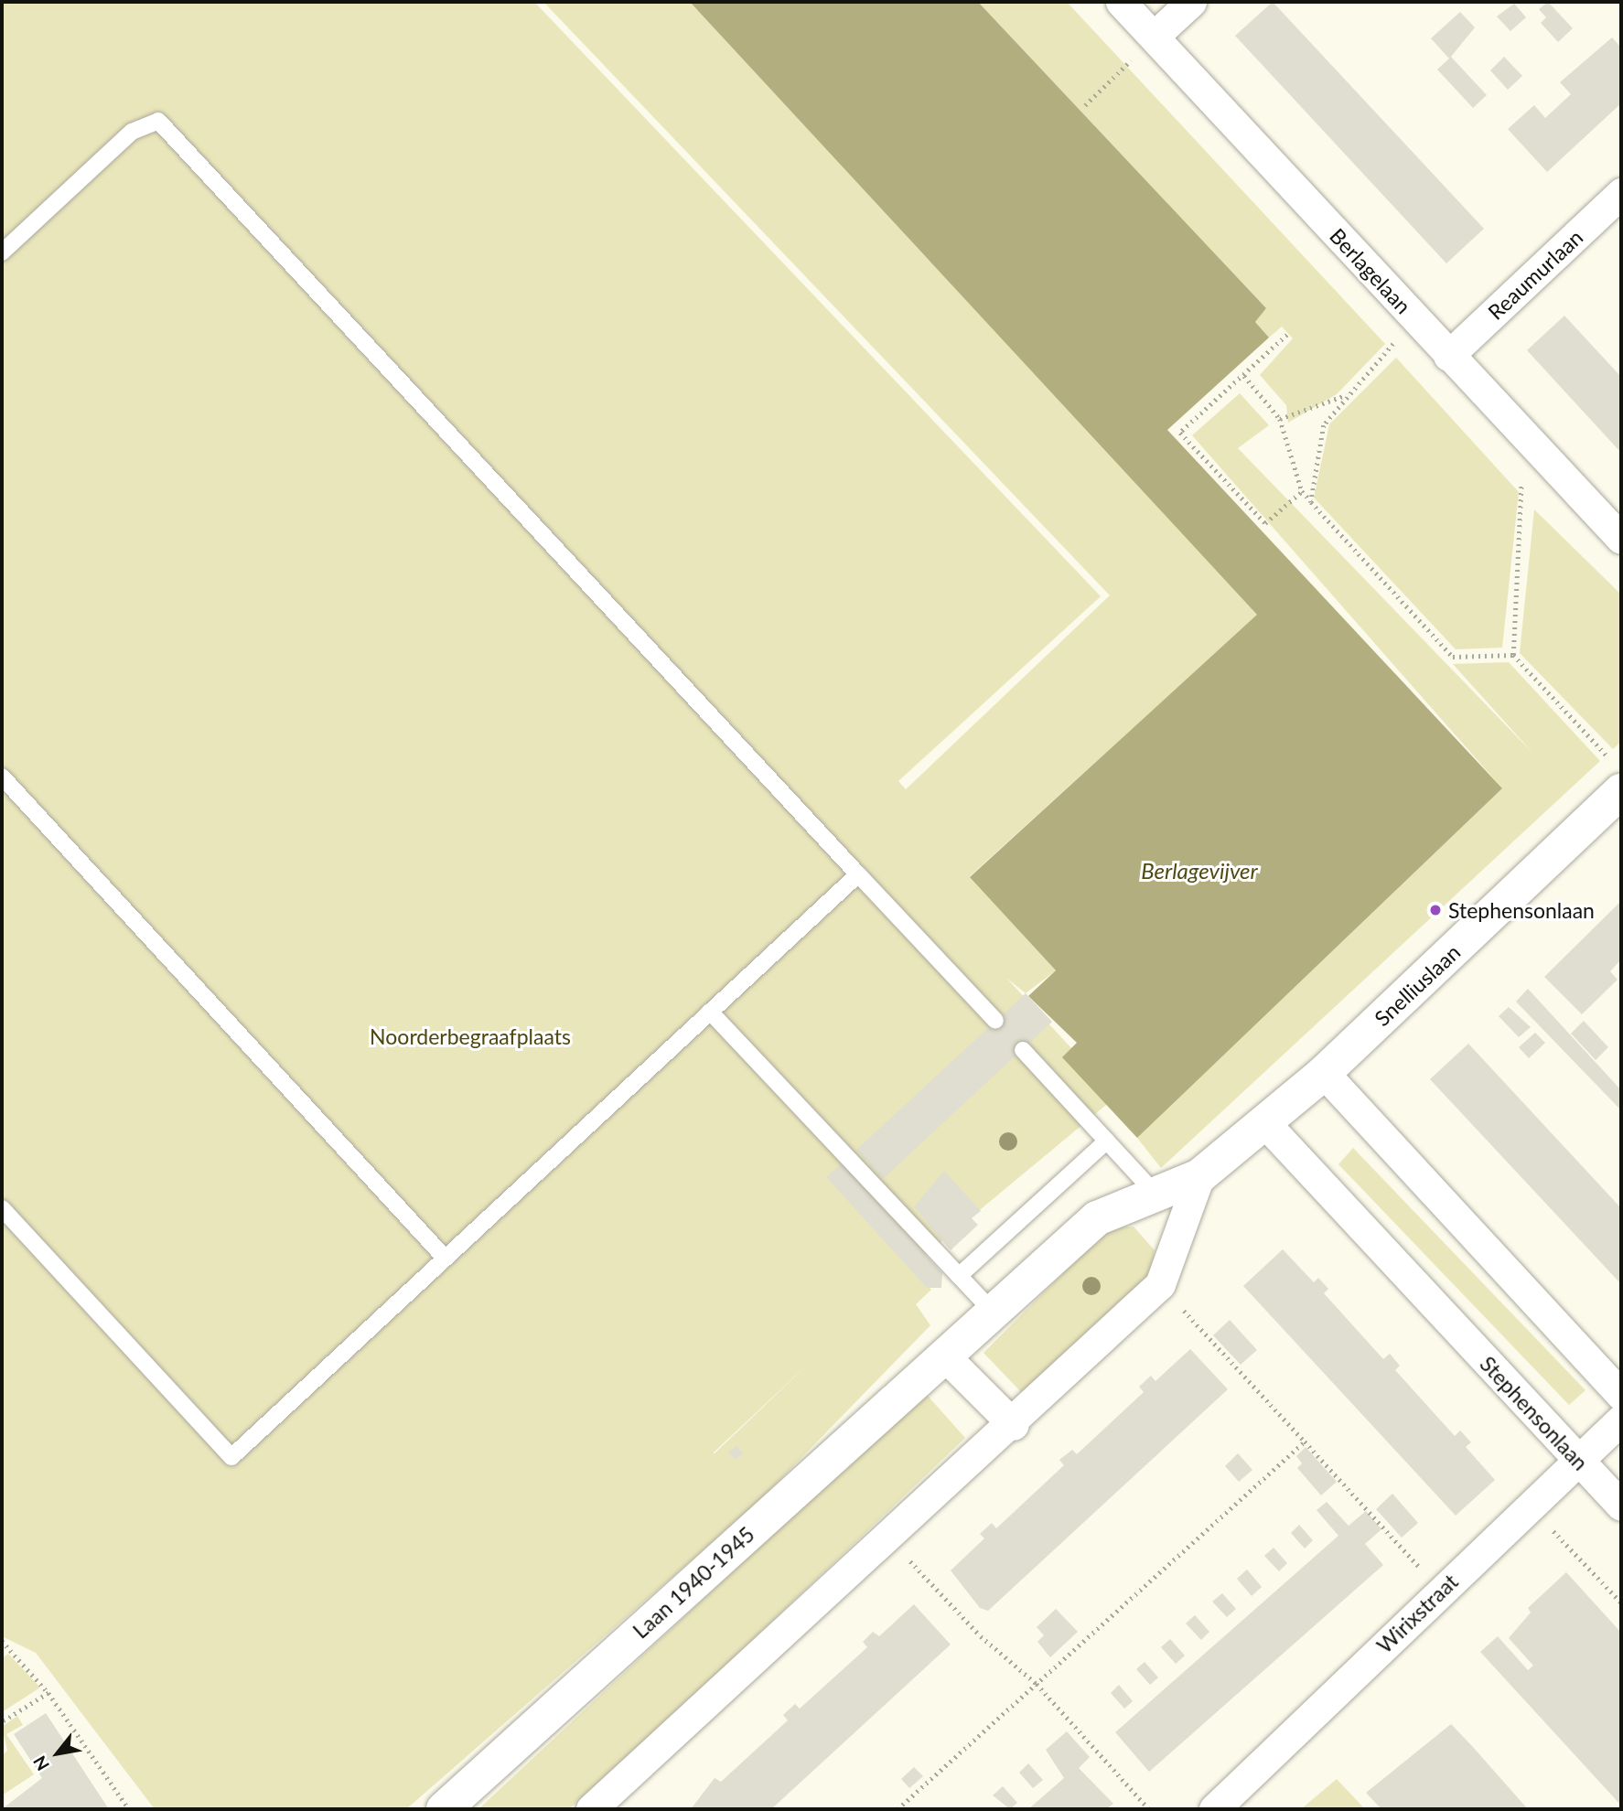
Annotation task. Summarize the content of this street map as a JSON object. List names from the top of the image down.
{
  "streets": {
    "street": [
      "Berlagelaan",
      "Reaumurlaan",
      "Snelliuslaan",
      "Stephensonlaan",
      "Laan 1940-1945",
      "Wirixstraat"
    ]
  },
  "crossings": [
    ["Berlagelaan", "Reaumurlaan"],
    ["Snelliuslaan", "Laan 1940-1945"],
    ["Stephensonlaan", "Laan 1940-1945"],
    ["Stephensonlaan", "Wirixstraat"]
  ],
  "water": ["Berlagevijver"],
  "parks": ["Noorderbegraafplaats"],
  "places": ["Stephensonlaan"],
  "north": "bottom left"
}
